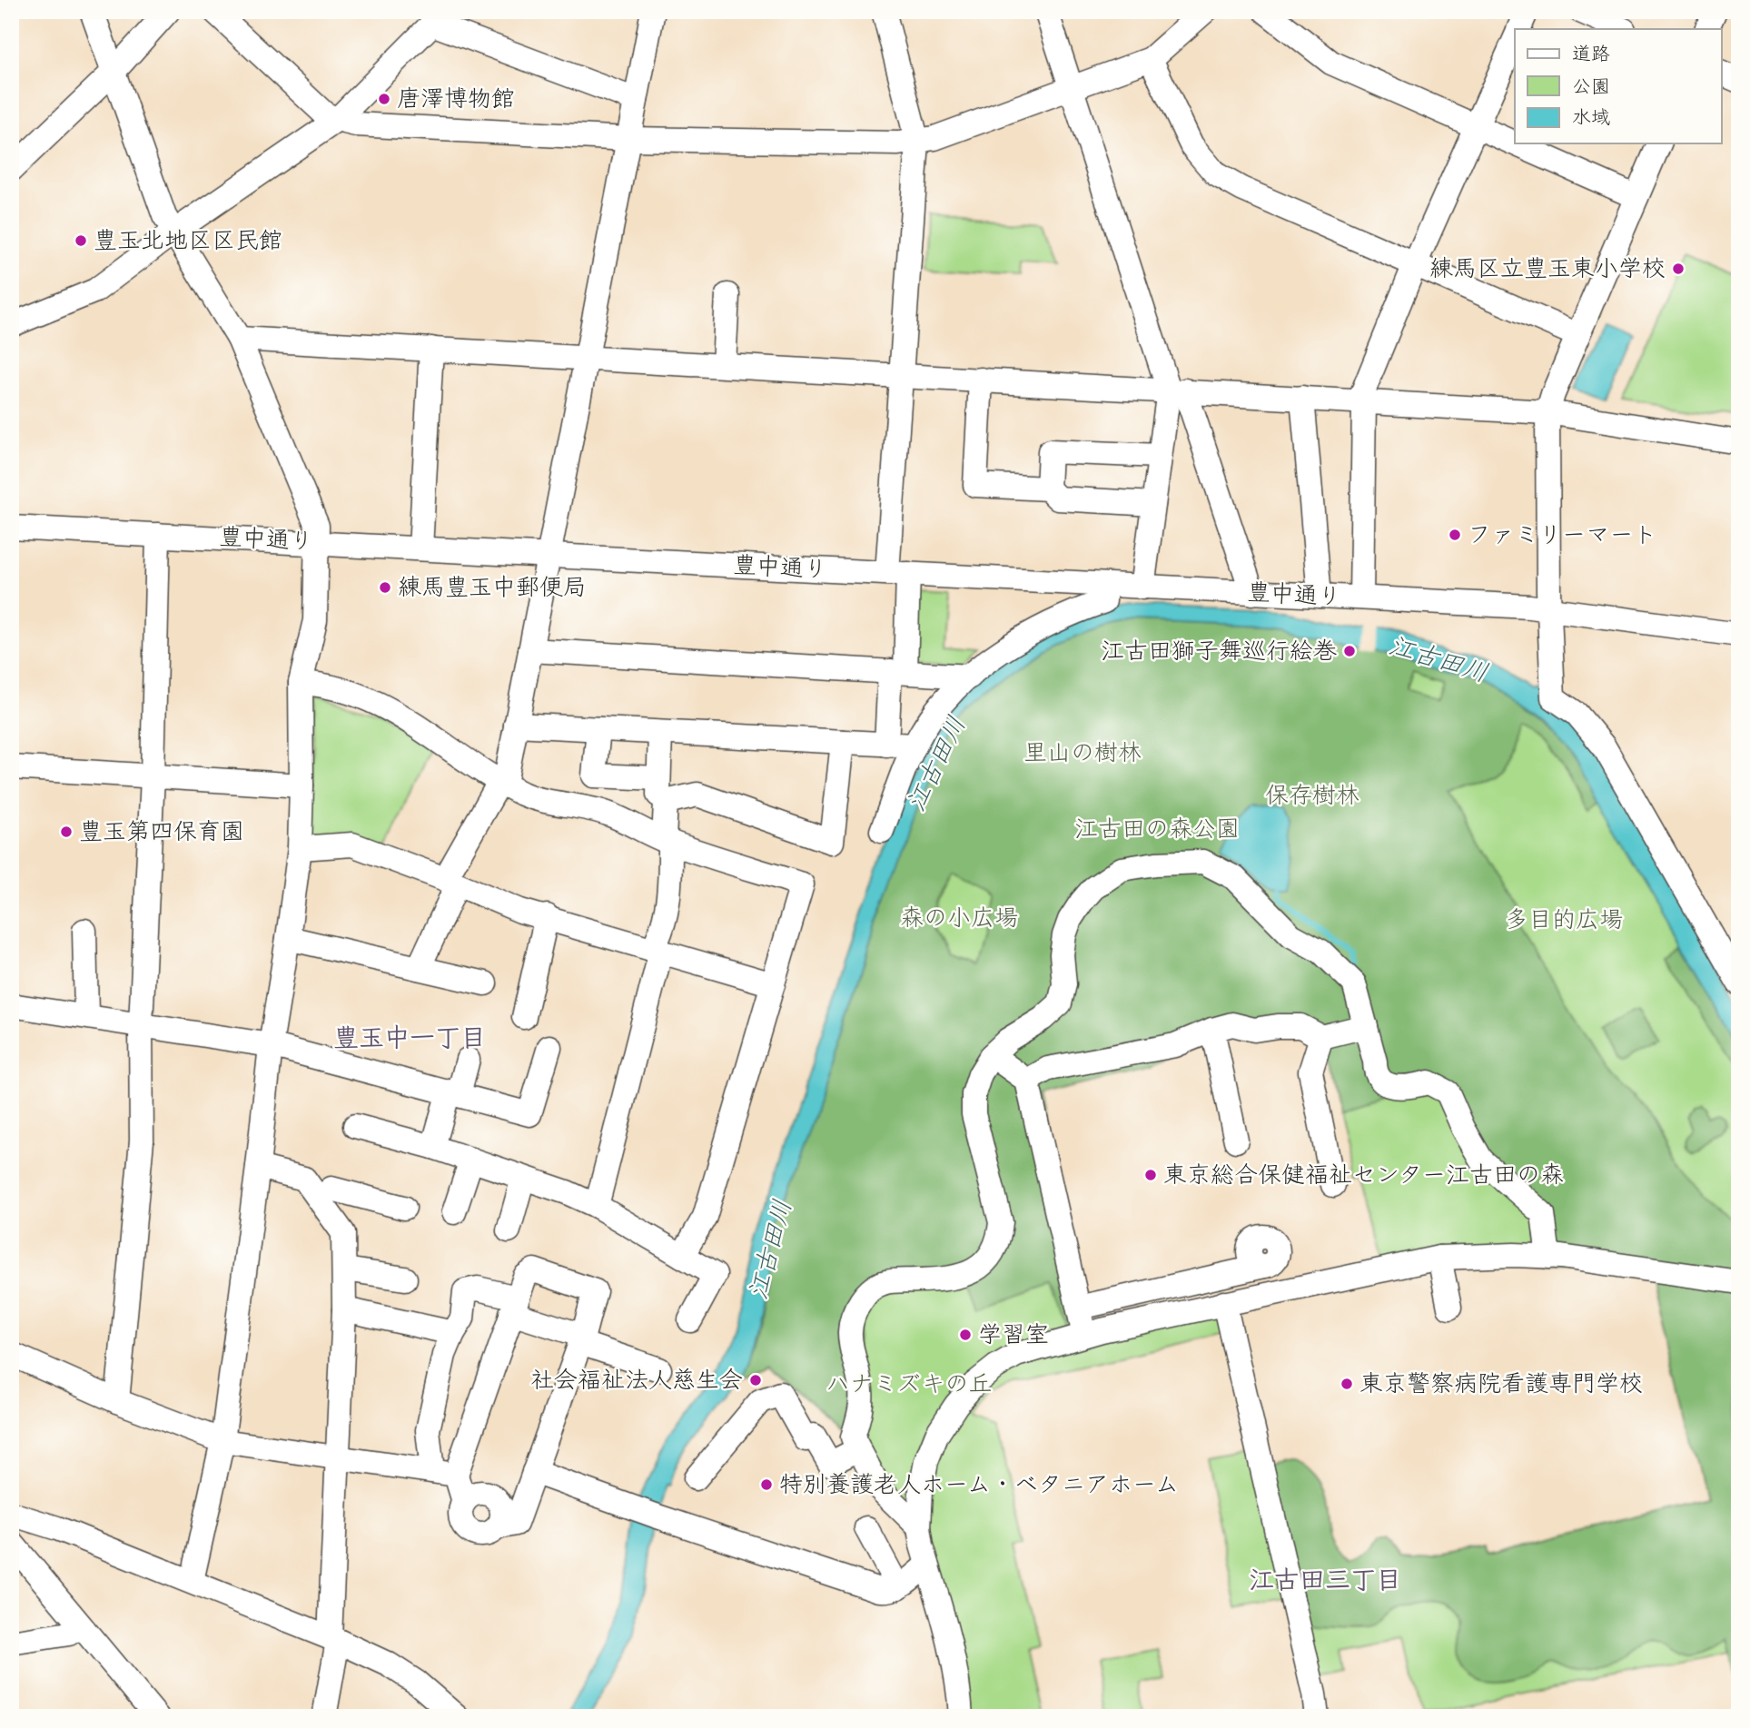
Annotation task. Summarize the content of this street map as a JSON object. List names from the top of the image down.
{
  "streets": {
    "street": ["豊中通り"]
  },
  "districts": ["豊玉中一丁目", "江古田三丁目"],
  "water": ["江古田川"],
  "parks": [
    "里山の樹林",
    "保存樹林",
    "江古田の森公園",
    "森の小広場",
    "多目的広場",
    "ハナミズキの丘"
  ],
  "places": [
    "唐澤博物館",
    "豊玉北地区区民館",
    "練馬区立豊玉東小学校",
    "ファミリーマート",
    "練馬豊玉中郵便局",
    "江古田獅子舞巡行絵巻",
    "豊玉第四保育園",
    "東京総合保健福祉センター江古田の森",
    "学習室",
    "社会福祉法人慈生会",
    "東京警察病院看護専門学校",
    "特別養護老人ホーム・ベタニアホーム"
  ],
  "legend": ["道路", "公園", "水域"]
}
